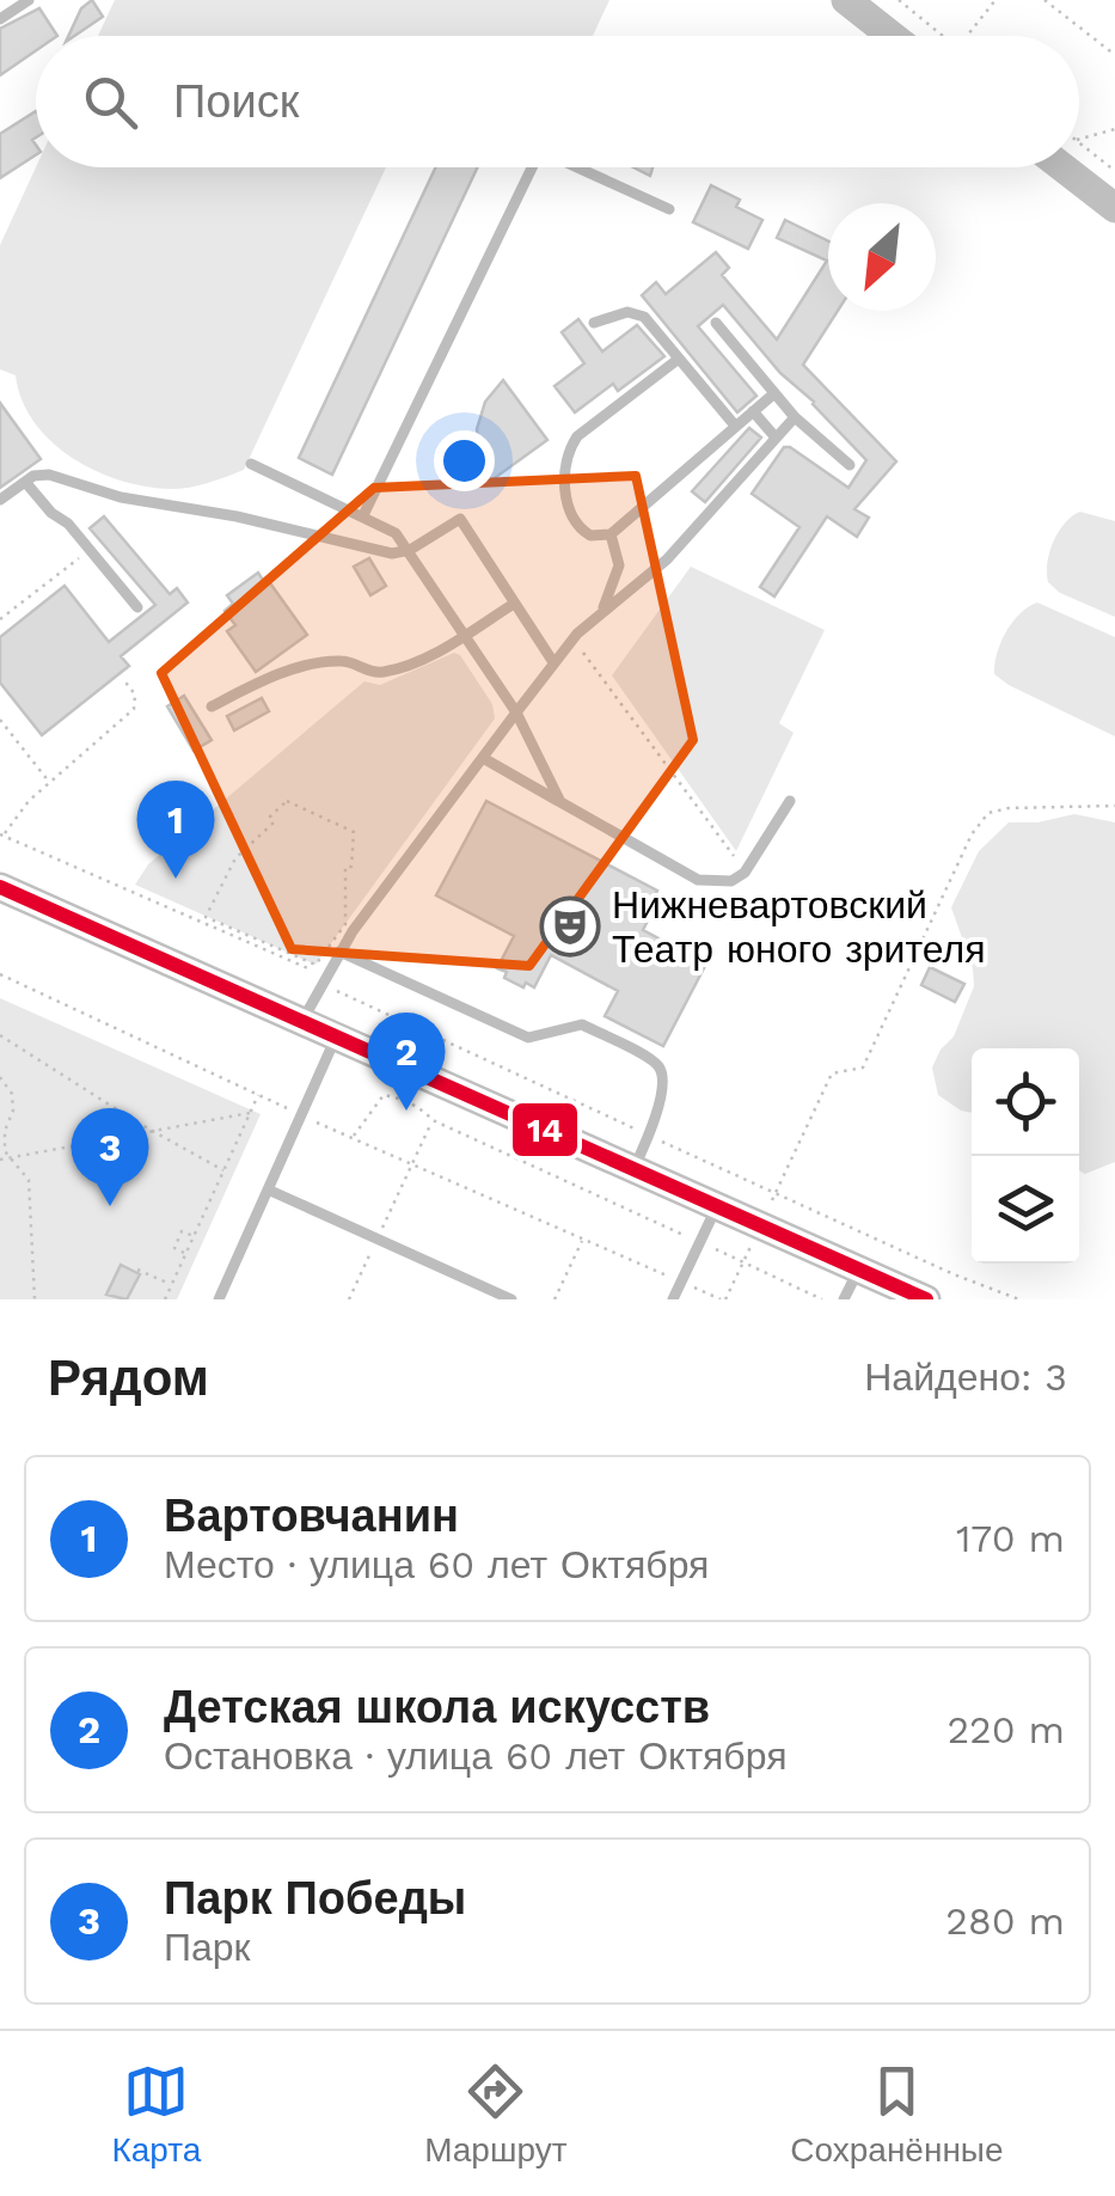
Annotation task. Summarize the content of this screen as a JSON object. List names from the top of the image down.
{
  "places": {
    "theatre": ["Нижневартовский Театр юного зрителя"]
  },
  "lines": ["transit line 14"],
  "north": "bottom left",
  "page": {
    "search": "Поиск",
    "pins": ["1", "2", "3"],
    "heading": ["Рядом", "Найдено: 3"],
    "list": [
      {
        "mark": "1",
        "name": "Вартовчанин",
        "note": "Место · улица 60 лет Октября",
        "value": "170 m"
      },
      {
        "mark": "2",
        "name": "Детская школа искусств",
        "note": "Остановка · улица 60 лет Октября",
        "value": "220 m"
      },
      {
        "mark": "3",
        "name": "Парк Победы",
        "note": "Парк",
        "value": "280 m"
      }
    ],
    "nav": ["Карта", "Маршрут", "Сохранённые"]
  }
}
